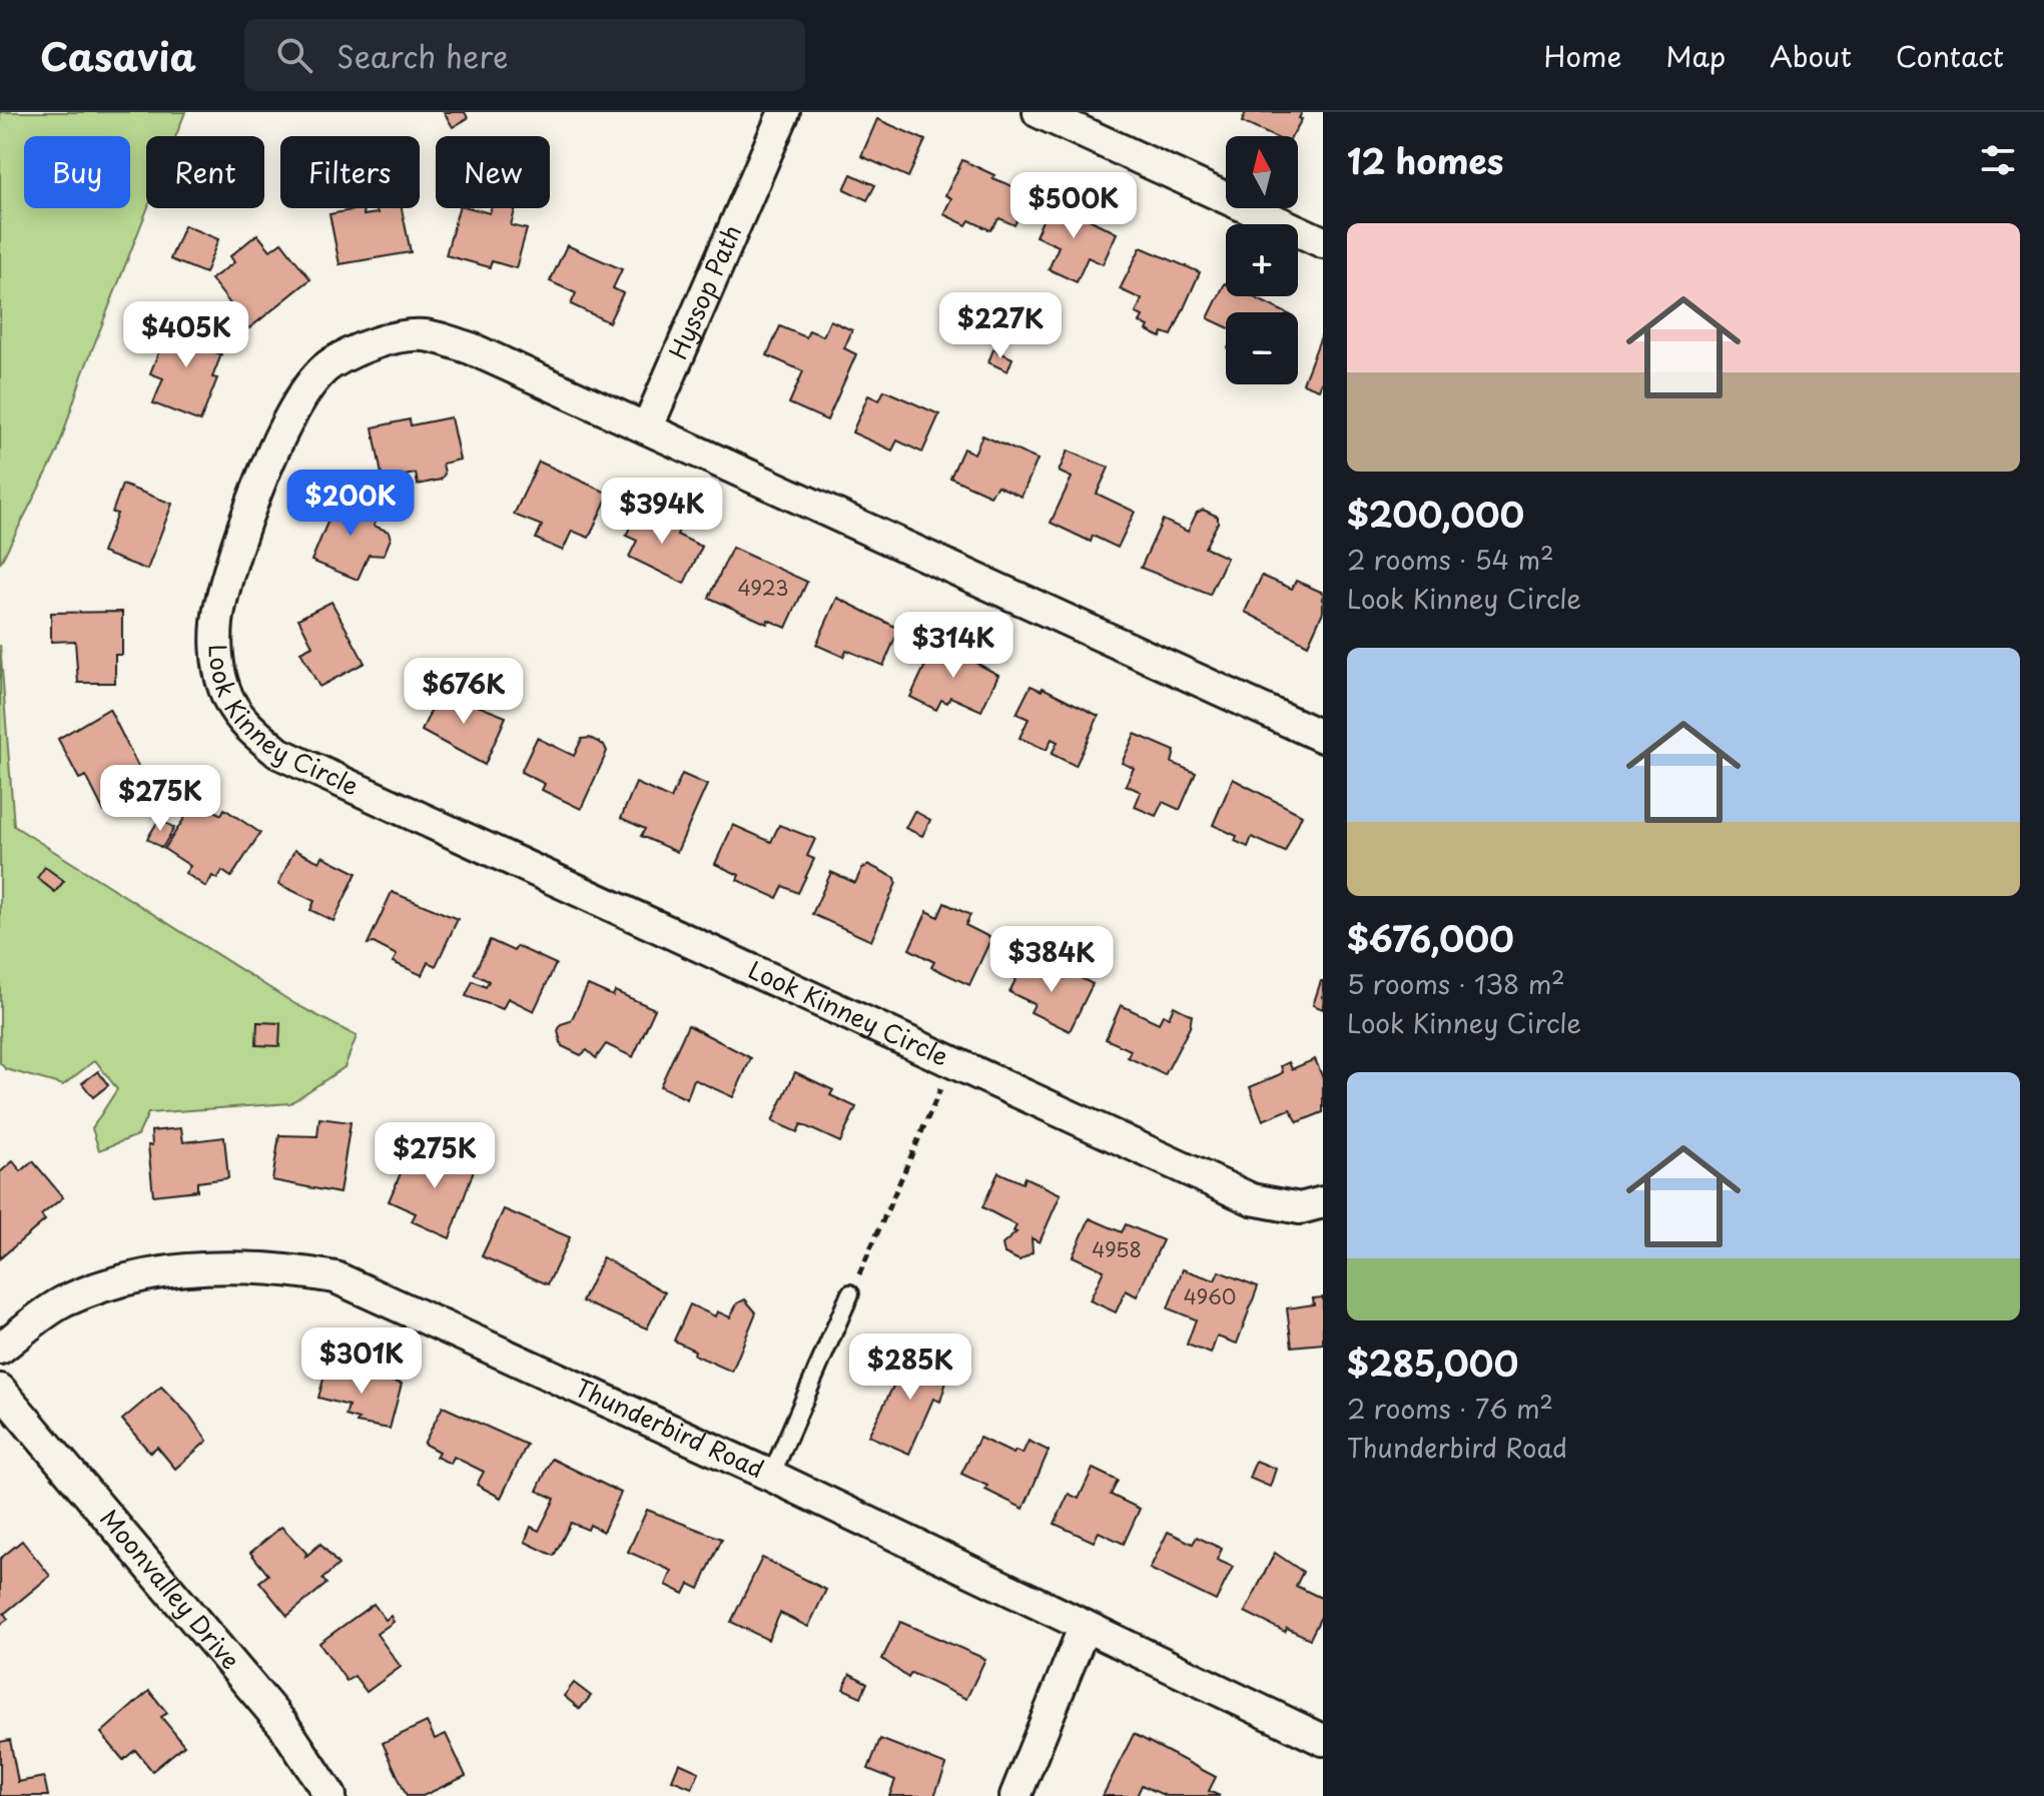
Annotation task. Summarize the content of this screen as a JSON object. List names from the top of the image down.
{
  "streets": {
    "street": [
      "Hyssop Path",
      "Look Kinney Circle",
      "Thunderbird Road",
      "Moonvalley Drive"
    ]
  },
  "crossings": [
    ["Hyssop Path", "Look Kinney Circle"]
  ],
  "house_numbers": ["4923", "4958", "4960"],
  "north": "top",
  "page": {
    "header": "Casavia",
    "search": "Search here",
    "nav": [
      "Home",
      "Map",
      "About",
      "Contact"
    ],
    "heading": "12 homes",
    "map_buttons": ["+", "−"],
    "chip": [
      "Buy",
      "Rent",
      "Filters",
      "New"
    ],
    "price": [
      "$500K",
      "$227K",
      "$405K",
      "$200K",
      "$394K",
      "$314K",
      "$676K",
      "$275K",
      "$384K",
      "$275K",
      "$301K",
      "$285K"
    ],
    "list": [
      {
        "name": "$200,000",
        "note": "2 rooms · 54 m² · Look Kinney Circle"
      },
      {
        "name": "$676,000",
        "note": "5 rooms · 138 m² · Look Kinney Circle"
      },
      {
        "name": "$285,000",
        "note": "2 rooms · 76 m² · Thunderbird Road"
      }
    ]
  }
}
